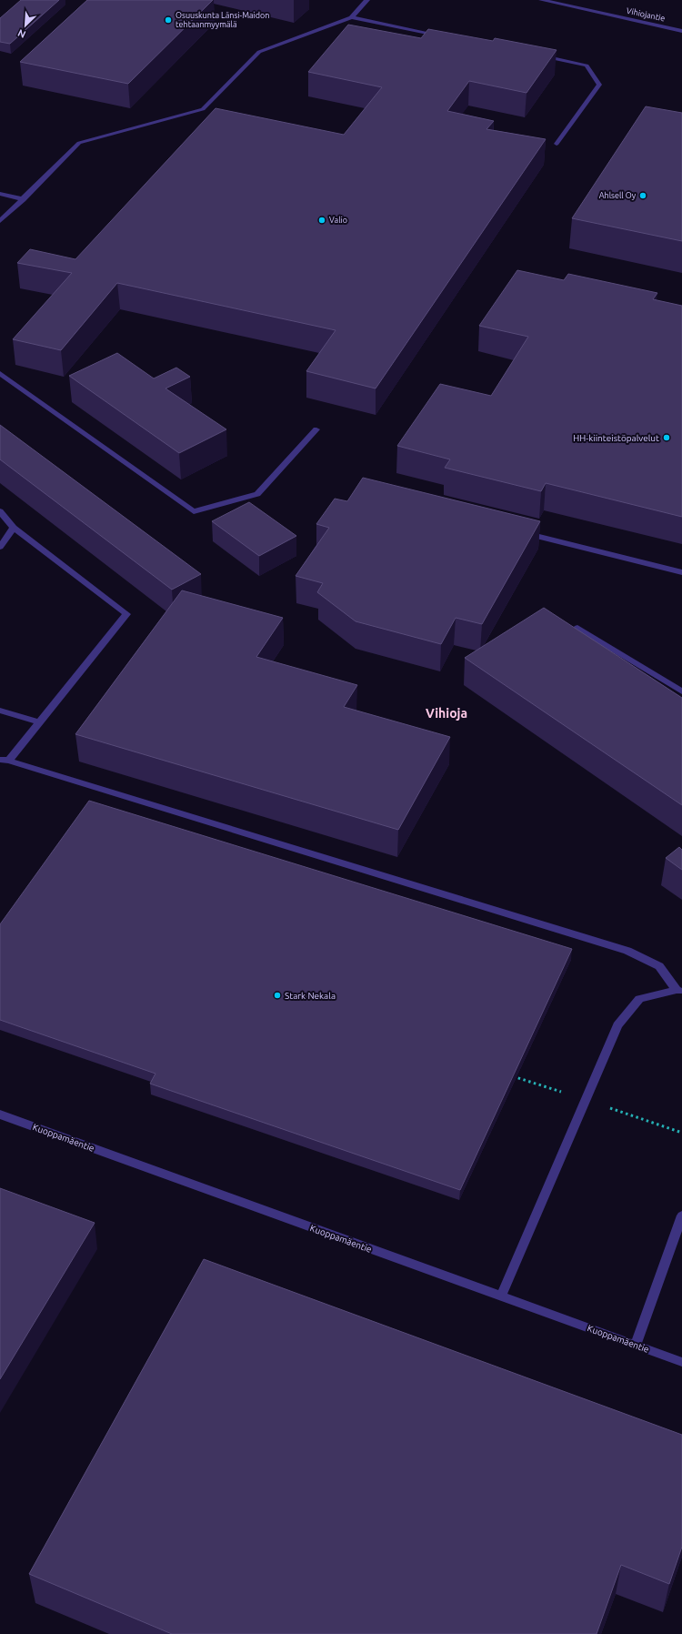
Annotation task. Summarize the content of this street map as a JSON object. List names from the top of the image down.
{
  "streets": {
    "street": ["Vihiojantie", "Kuoppamäentie"]
  },
  "districts": ["Vihioja"],
  "places": [
    "Osuuskunta Länsi-Maidon tehtaanmyymälä",
    "Ahlsell Oy",
    "Valio",
    "HH-kiinteistöpalvelut",
    "Stark Nekala"
  ],
  "north": "bottom left"
}
